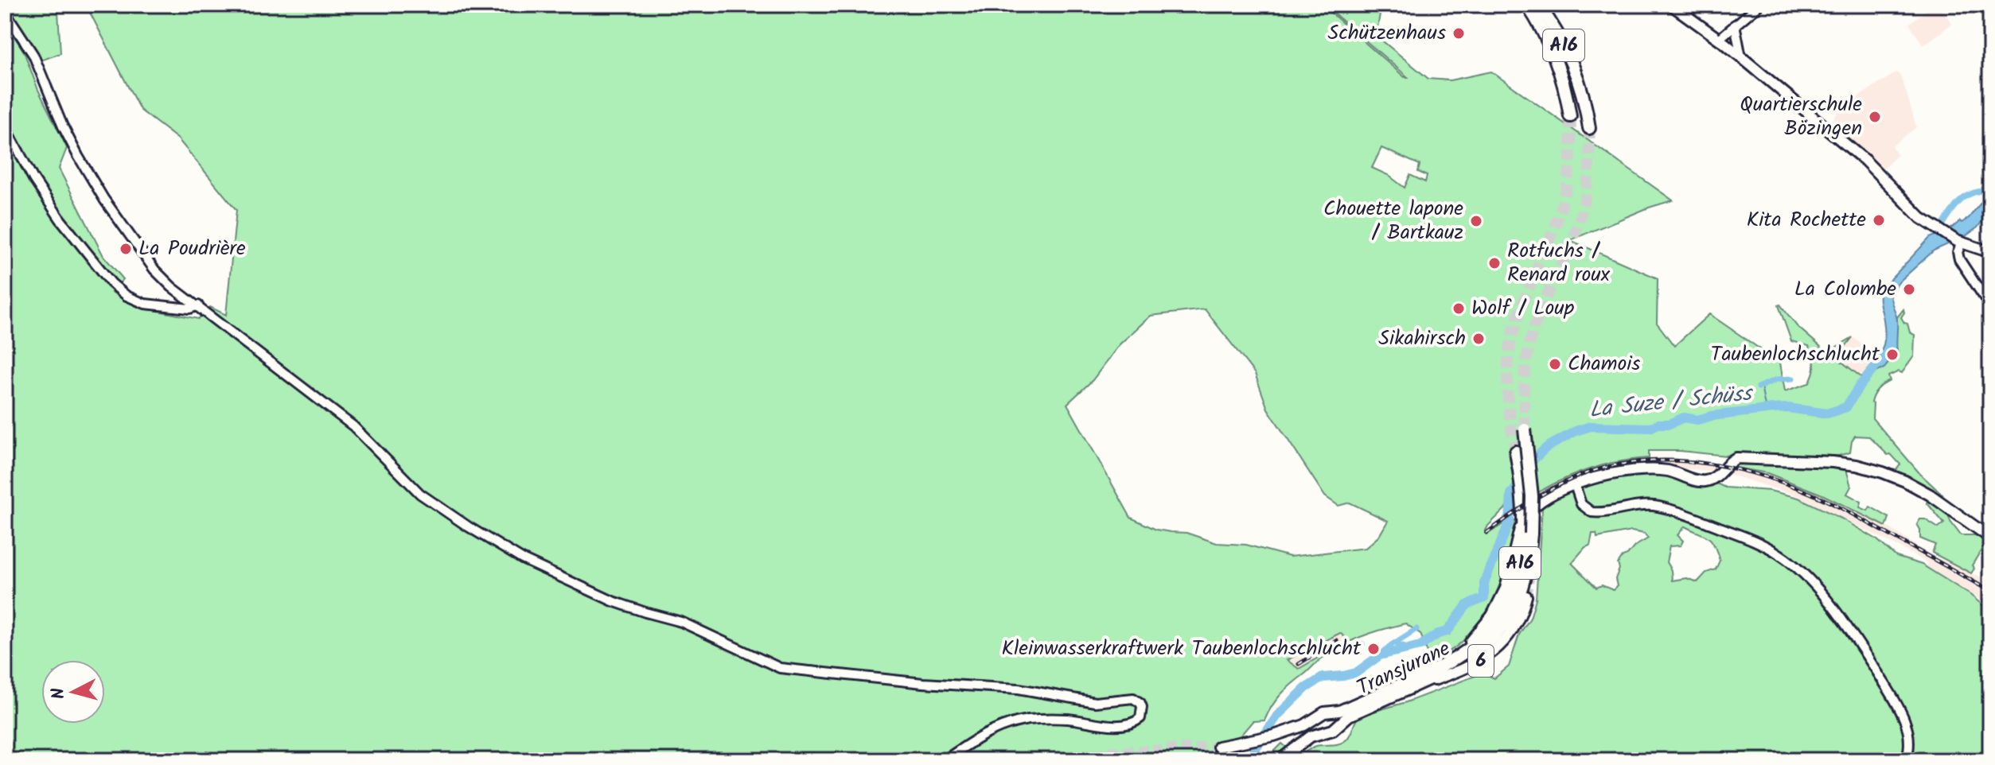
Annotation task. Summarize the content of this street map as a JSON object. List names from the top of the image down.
{
  "streets": {
    "highway": ["A16", "Transjurane"],
    "main road": ["6"]
  },
  "crossings": [
    ["6", "Transjurane"]
  ],
  "water": ["La Suze / Schüss"],
  "places": [
    "Schützenhaus",
    "Quartierschule Bözingen",
    "Kita Rochette",
    "Chouette lapone / Bartkauz",
    "La Poudrière",
    "Rotfuchs / Renard roux",
    "La Colombe",
    "Wolf / Loup",
    "Sikahirsch",
    "Taubenlochschlucht",
    "Chamois",
    "Kleinwasserkraftwerk Taubenlochschlucht"
  ],
  "north": "left"
}
